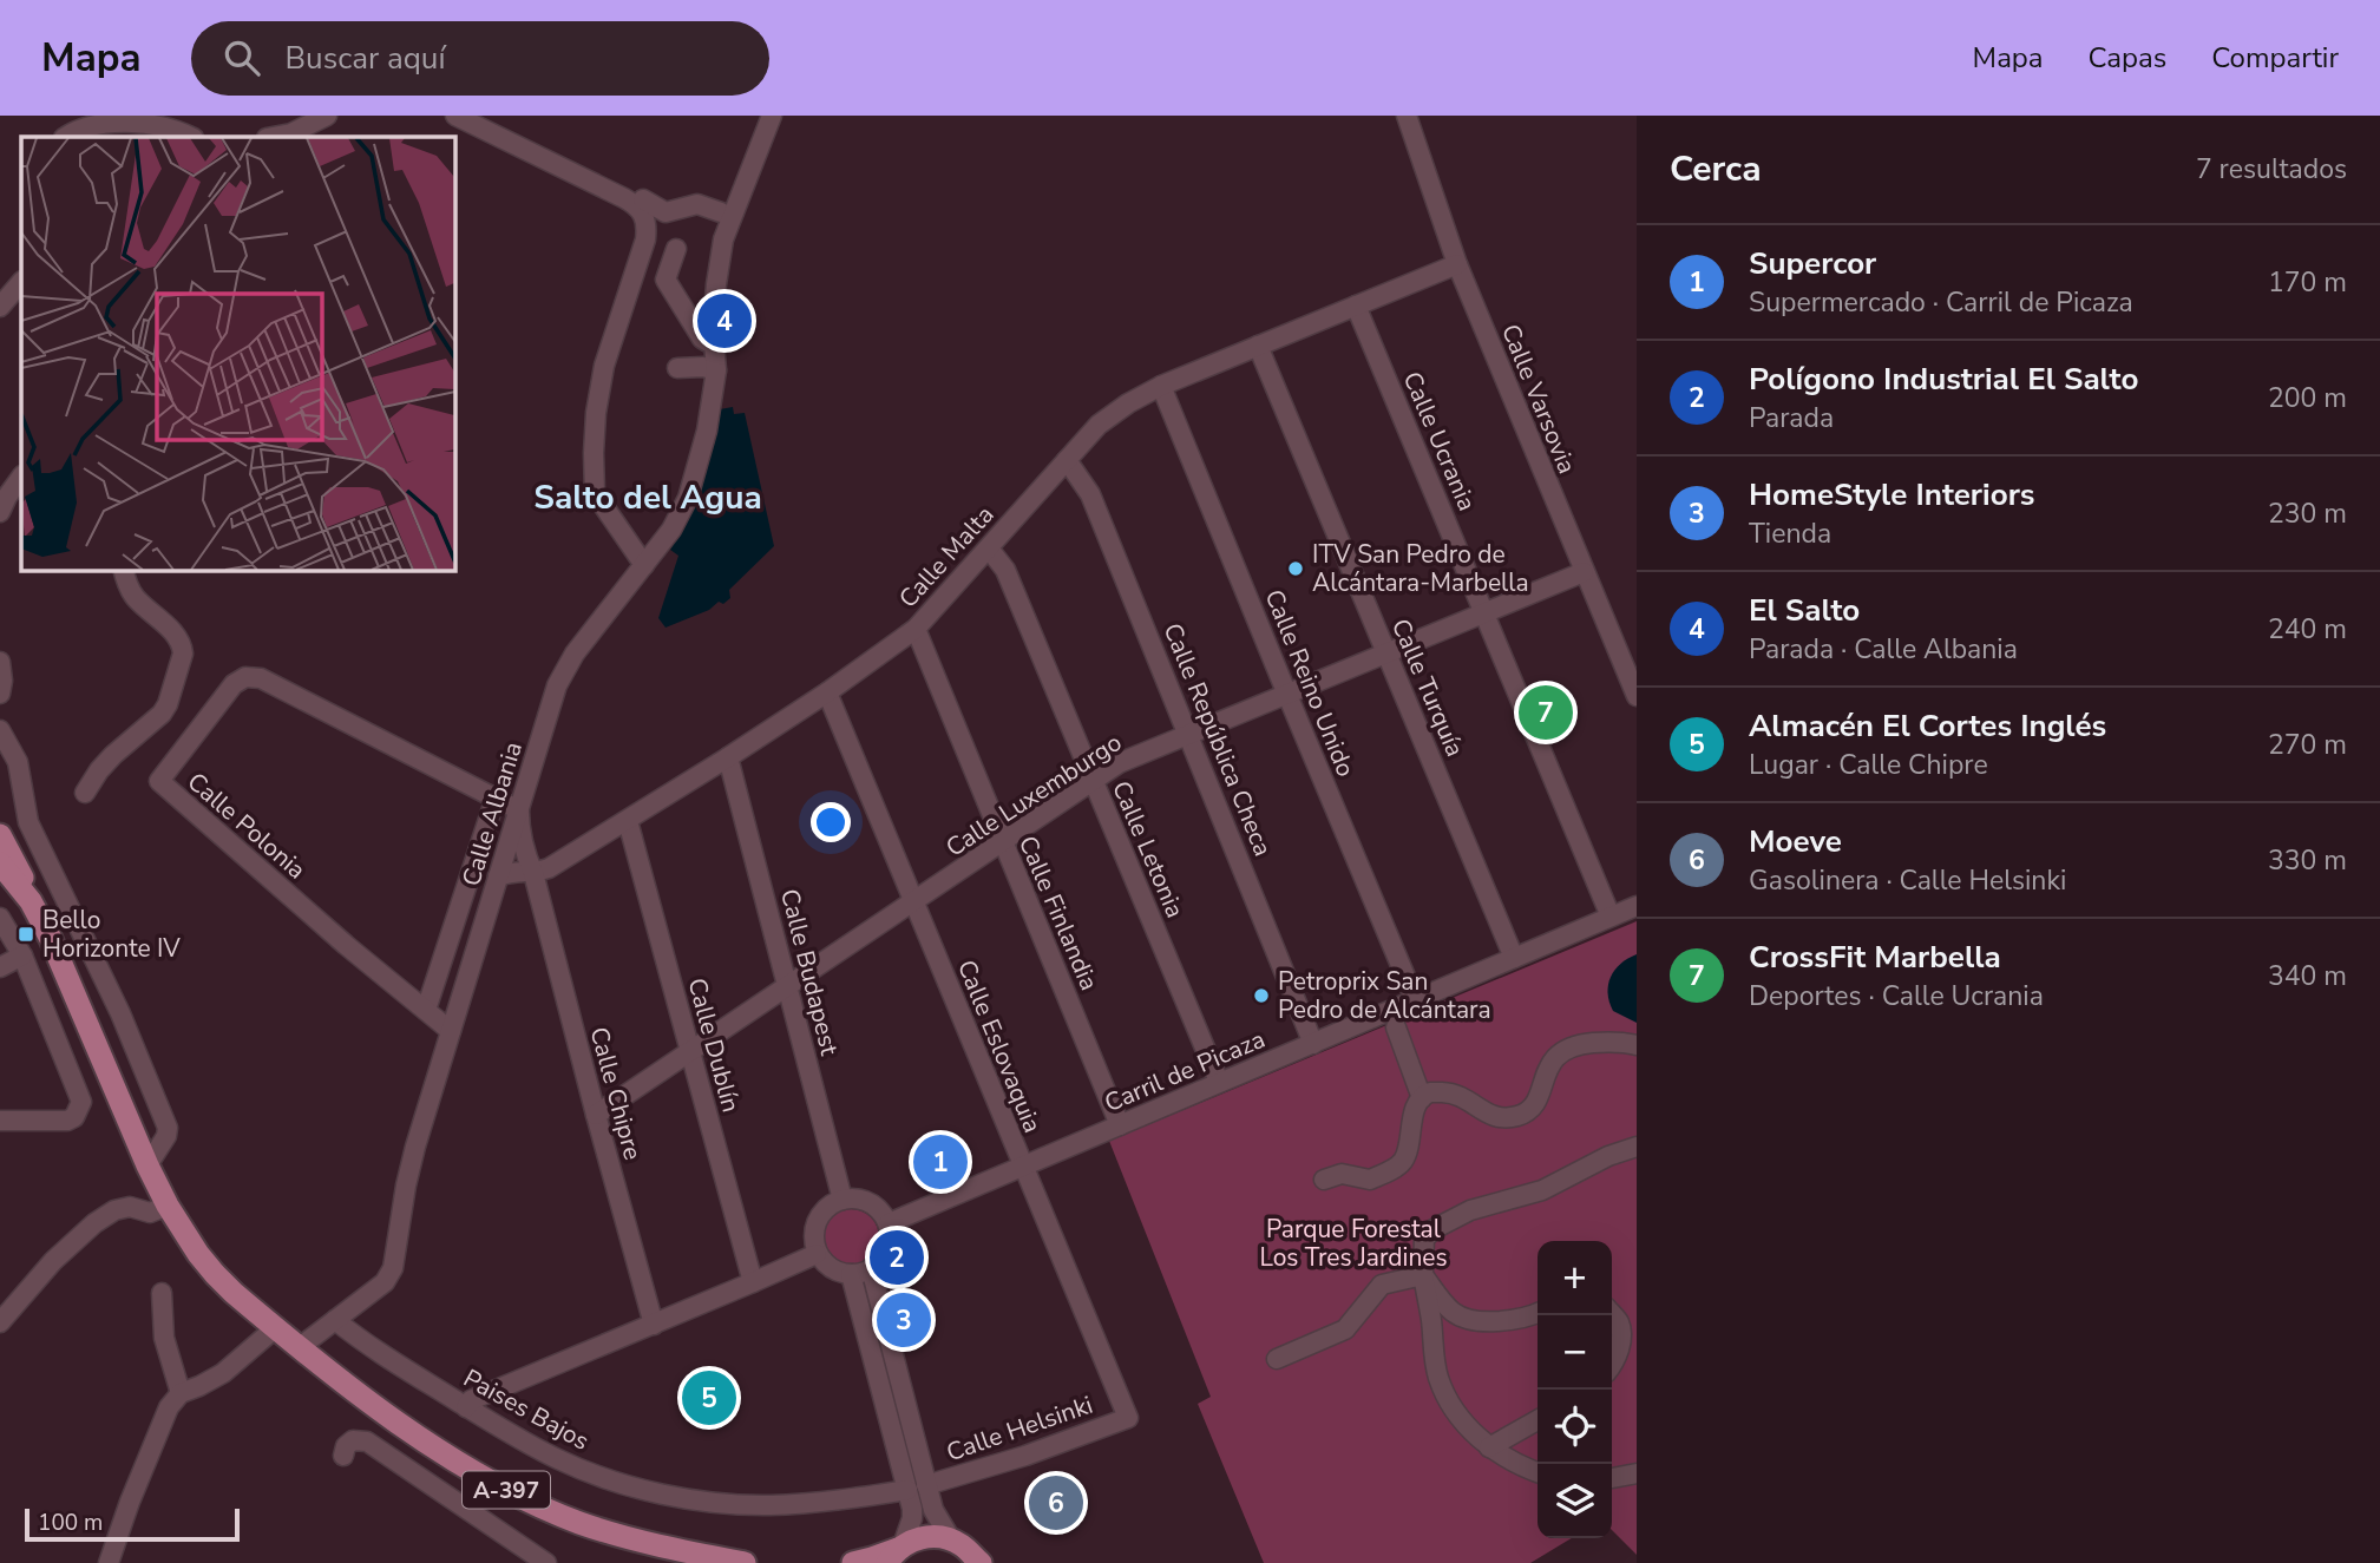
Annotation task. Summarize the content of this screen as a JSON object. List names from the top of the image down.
{
  "streets": {
    "main road": ["A-397"],
    "street": [
      "Calle Varsovia",
      "Calle Ucrania",
      "Calle Malta",
      "Calle Reino Unido",
      "Calle Turquía",
      "Calle República Checa",
      "Calle Luxemburgo",
      "Calle Albania",
      "Calle Polonia",
      "Calle Letonia",
      "Calle Finlandia",
      "Calle Budapest",
      "Calle Dublín",
      "Calle Eslovaquia",
      "Carril de Picaza",
      "Calle Chipre",
      "Paises Bajos",
      "Calle Helsinki"
    ]
  },
  "crossings": [
    ["Calle Varsovia", "Calle Malta"],
    ["Calle Varsovia", "Calle Luxemburgo"],
    ["Calle Ucrania", "Calle Malta"],
    ["Calle Ucrania", "Calle Luxemburgo"],
    ["Calle Ucrania", "Carril de Picaza"],
    ["Calle Malta", "Calle Reino Unido"],
    ["Calle Malta", "Calle Turquía"],
    ["Calle Malta", "Calle República Checa"],
    ["Calle Malta", "Calle Albania"],
    ["Calle Malta", "Calle Letonia"],
    ["Calle Malta", "Calle Finlandia"],
    ["Calle Malta", "Calle Budapest"],
    ["Calle Malta", "Calle Dublín"],
    ["Calle Malta", "Calle Eslovaquia"],
    ["Calle Malta", "Calle Chipre"],
    ["Calle Reino Unido", "Calle Luxemburgo"],
    ["Calle Reino Unido", "Carril de Picaza"],
    ["Calle Turquía", "Calle Luxemburgo"],
    ["Calle Turquía", "Carril de Picaza"],
    ["Calle República Checa", "Calle Luxemburgo"],
    ["Calle República Checa", "Carril de Picaza"],
    ["Calle Luxemburgo", "Calle Letonia"],
    ["Calle Luxemburgo", "Calle Finlandia"],
    ["Calle Luxemburgo", "Calle Budapest"],
    ["Calle Luxemburgo", "Calle Dublín"],
    ["Calle Luxemburgo", "Calle Eslovaquia"],
    ["Calle Luxemburgo", "Calle Chipre"],
    ["Calle Albania", "Calle Polonia"],
    ["Calle Albania", "Paises Bajos"],
    ["Calle Albania", "A-397"],
    ["Calle Letonia", "Carril de Picaza"],
    ["Calle Finlandia", "Carril de Picaza"],
    ["Calle Budapest", "Carril de Picaza"],
    ["Calle Eslovaquia", "Carril de Picaza"],
    ["Calle Eslovaquia", "Calle Helsinki"],
    ["Paises Bajos", "Calle Helsinki"]
  ],
  "districts": ["Salto del Agua"],
  "parks": ["Parque Forestal Los Tres Jardines"],
  "places": {
    "other": ["ITV San Pedro de Alcántara-Marbella", "Petroprix San Pedro de Alcántara"],
    "transit": ["Bello Horizonte IV"]
  },
  "scale_bar": "100 m",
  "page": {
    "header": "Mapa",
    "search": "Buscar aquí",
    "nav": ["Mapa", "Capas", "Compartir"],
    "heading": ["Cerca", "7 resultados"],
    "list": [
      {
        "mark": "1",
        "name": "Supercor",
        "note": "Supermercado · Carril de Picaza",
        "value": "170 m"
      },
      {
        "mark": "2",
        "name": "Polígono Industrial El Salto",
        "note": "Parada",
        "value": "200 m"
      },
      {
        "mark": "3",
        "name": "HomeStyle Interiors",
        "note": "Tienda",
        "value": "230 m"
      },
      {
        "mark": "4",
        "name": "El Salto",
        "note": "Parada · Calle Albania",
        "value": "240 m"
      },
      {
        "mark": "5",
        "name": "Almacén El Cortes Inglés",
        "note": "Lugar · Calle Chipre",
        "value": "270 m"
      },
      {
        "mark": "6",
        "name": "Moeve",
        "note": "Gasolinera · Calle Helsinki",
        "value": "330 m"
      },
      {
        "mark": "7",
        "name": "CrossFit Marbella",
        "note": "Deportes · Calle Ucrania",
        "value": "340 m"
      }
    ],
    "pins": [
      "4",
      "7",
      "1",
      "2",
      "3",
      "5",
      "6"
    ],
    "map_buttons": ["+", "−"],
    "scale": "100 m"
  }
}
